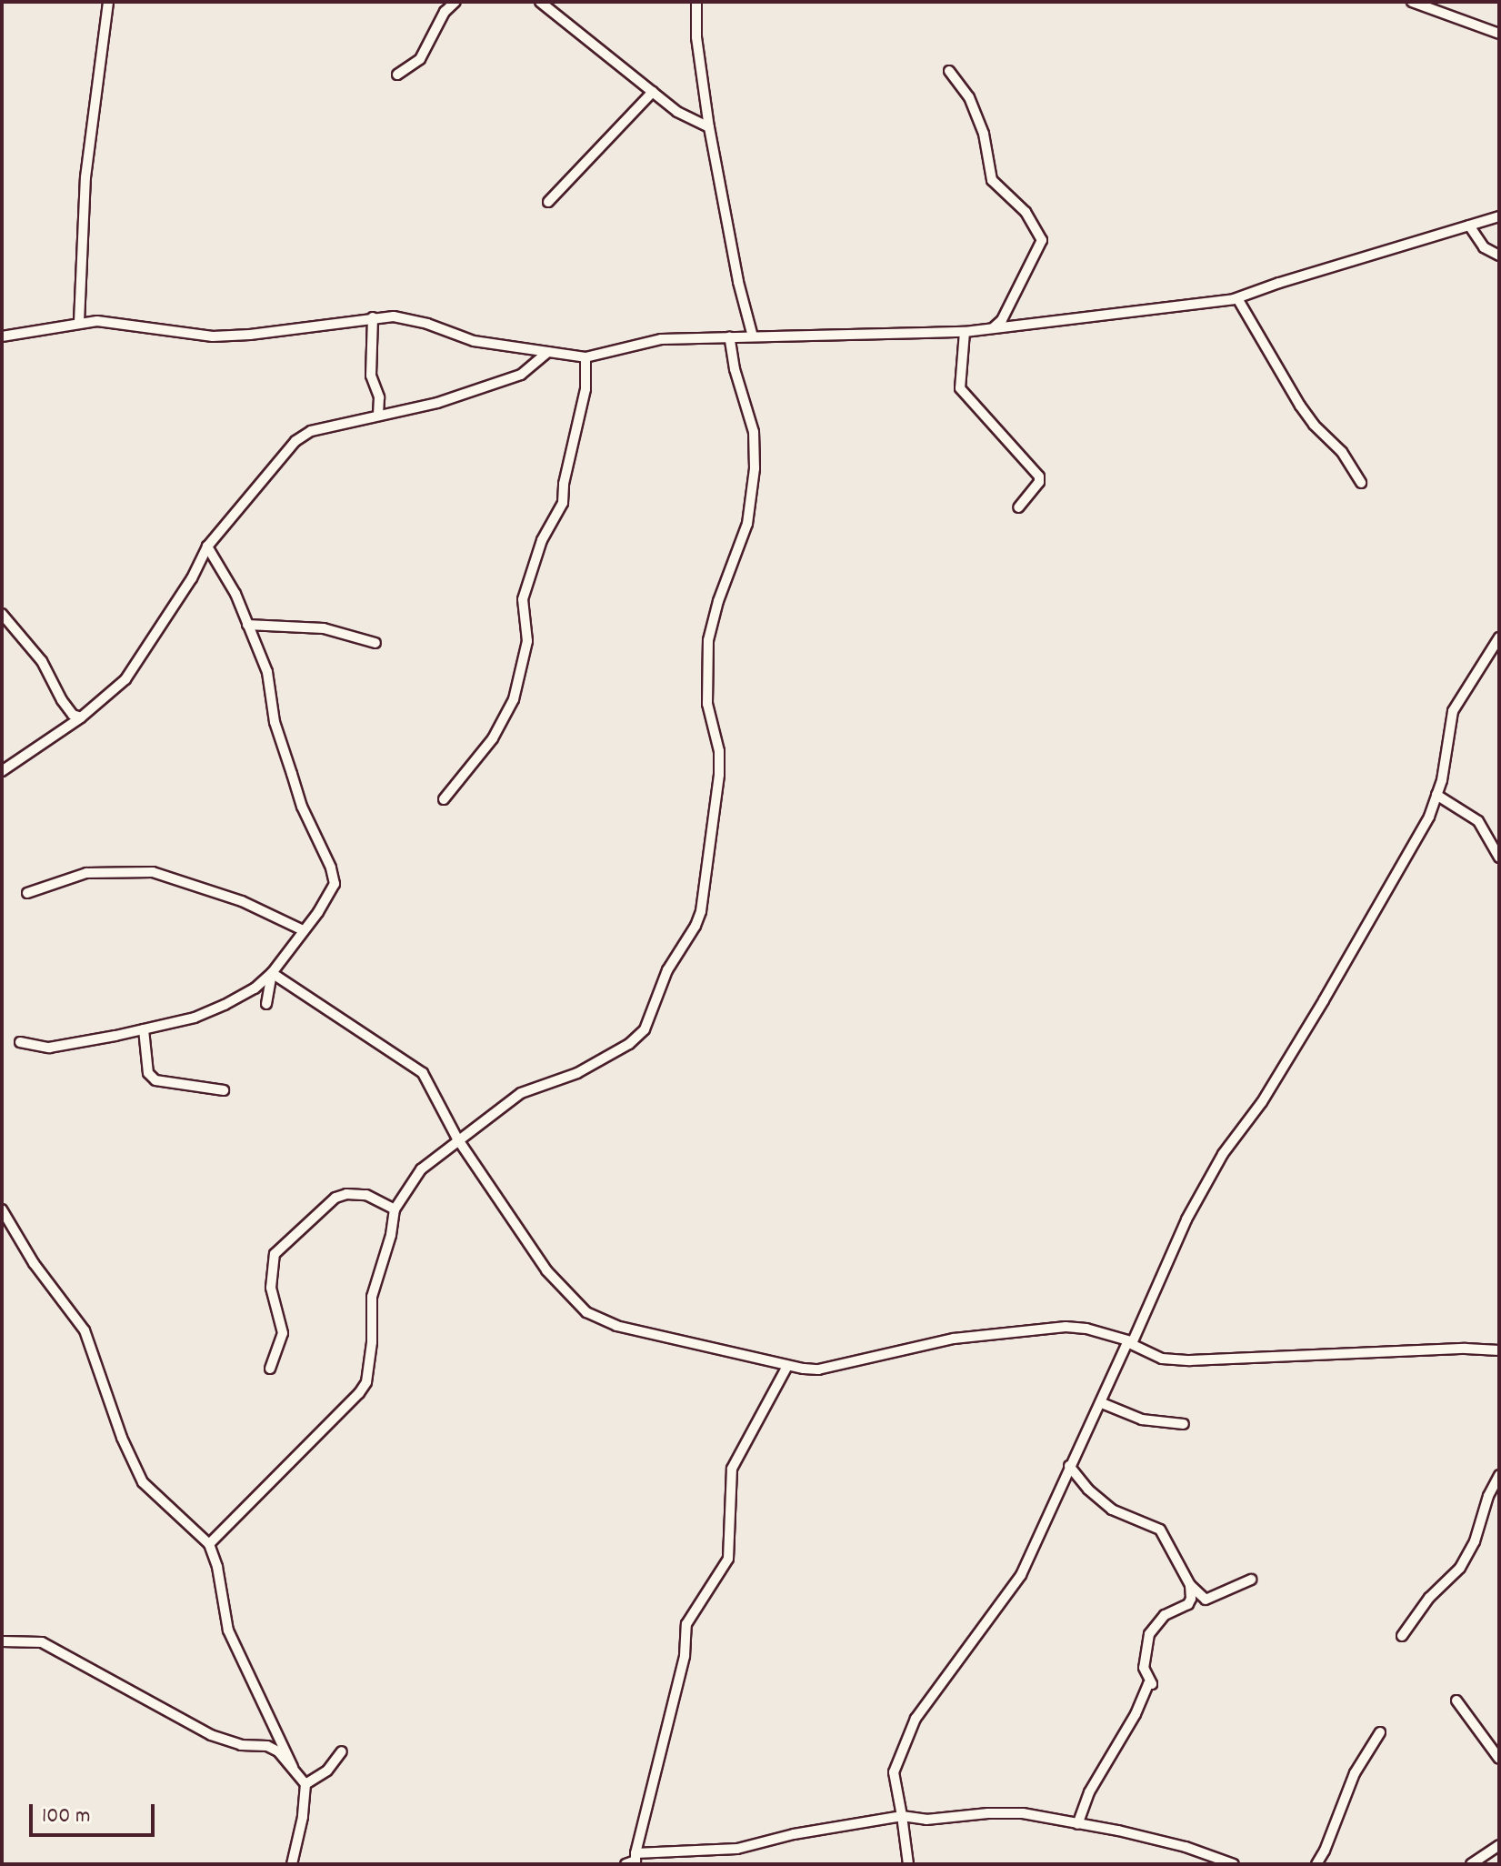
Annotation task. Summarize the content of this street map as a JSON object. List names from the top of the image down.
{
  "scale_bar": "100 m"
}
